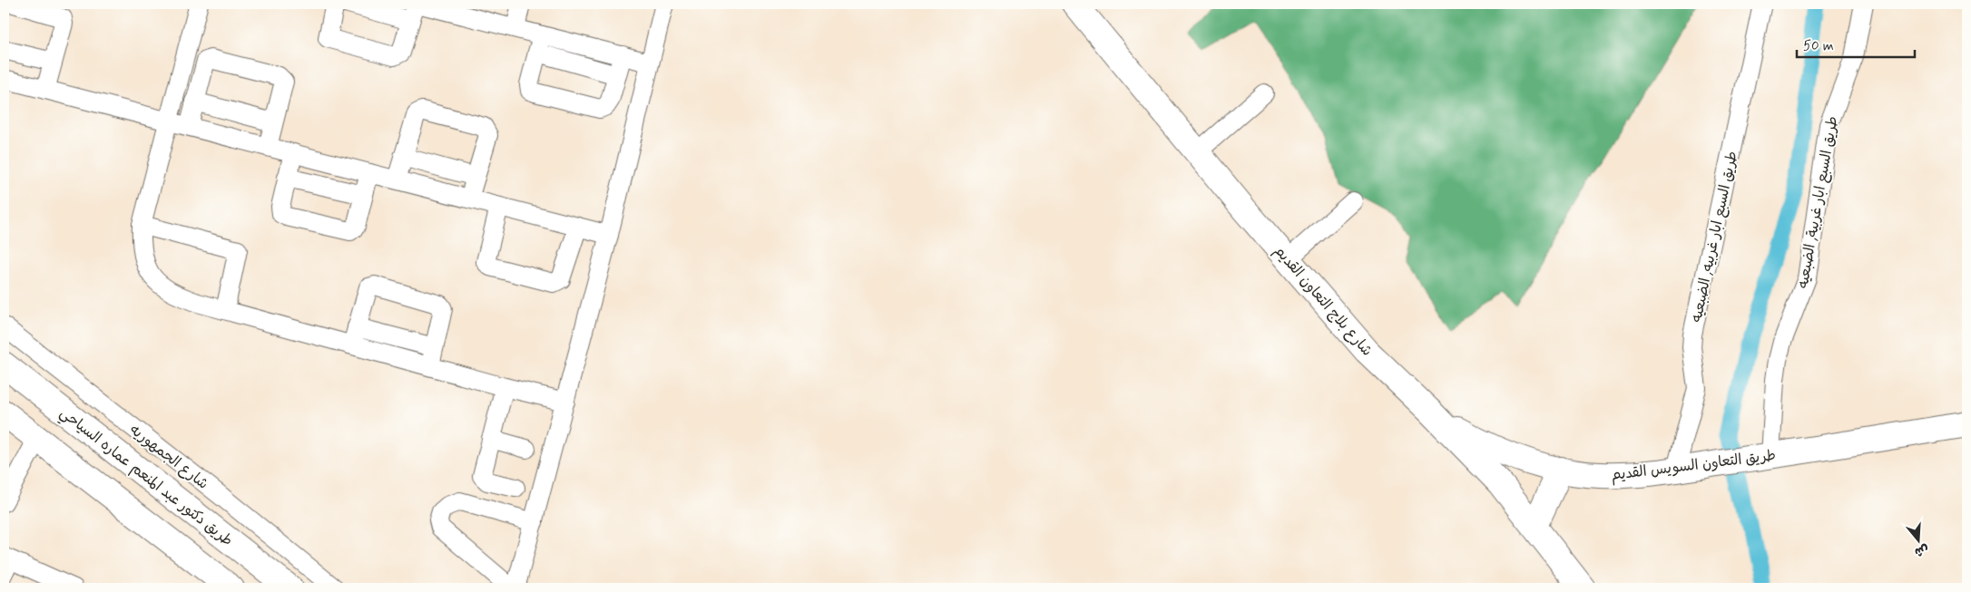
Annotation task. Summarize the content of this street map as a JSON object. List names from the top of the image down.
{
  "streets": {
    "street": [
      "طريق السبع ابار غربية, الضبعيه",
      "طريق السبع ابار غربيه, الضبعيه",
      "شارع بلاج التعاون القديم",
      "شارع الجمهوريه",
      "طريق التعاون السويس القديم",
      "طريق دكتور عبد المنعم عماره السياحي"
    ]
  },
  "crossings": [
    ["طريق السبع ابار غربية, الضبعيه", "طريق التعاون السويس القديم"],
    ["طريق السبع ابار غربيه, الضبعيه", "طريق التعاون السويس القديم"],
    ["شارع بلاج التعاون القديم", "طريق التعاون السويس القديم"]
  ],
  "scale_bar": "50 m",
  "north": "bottom"
}
